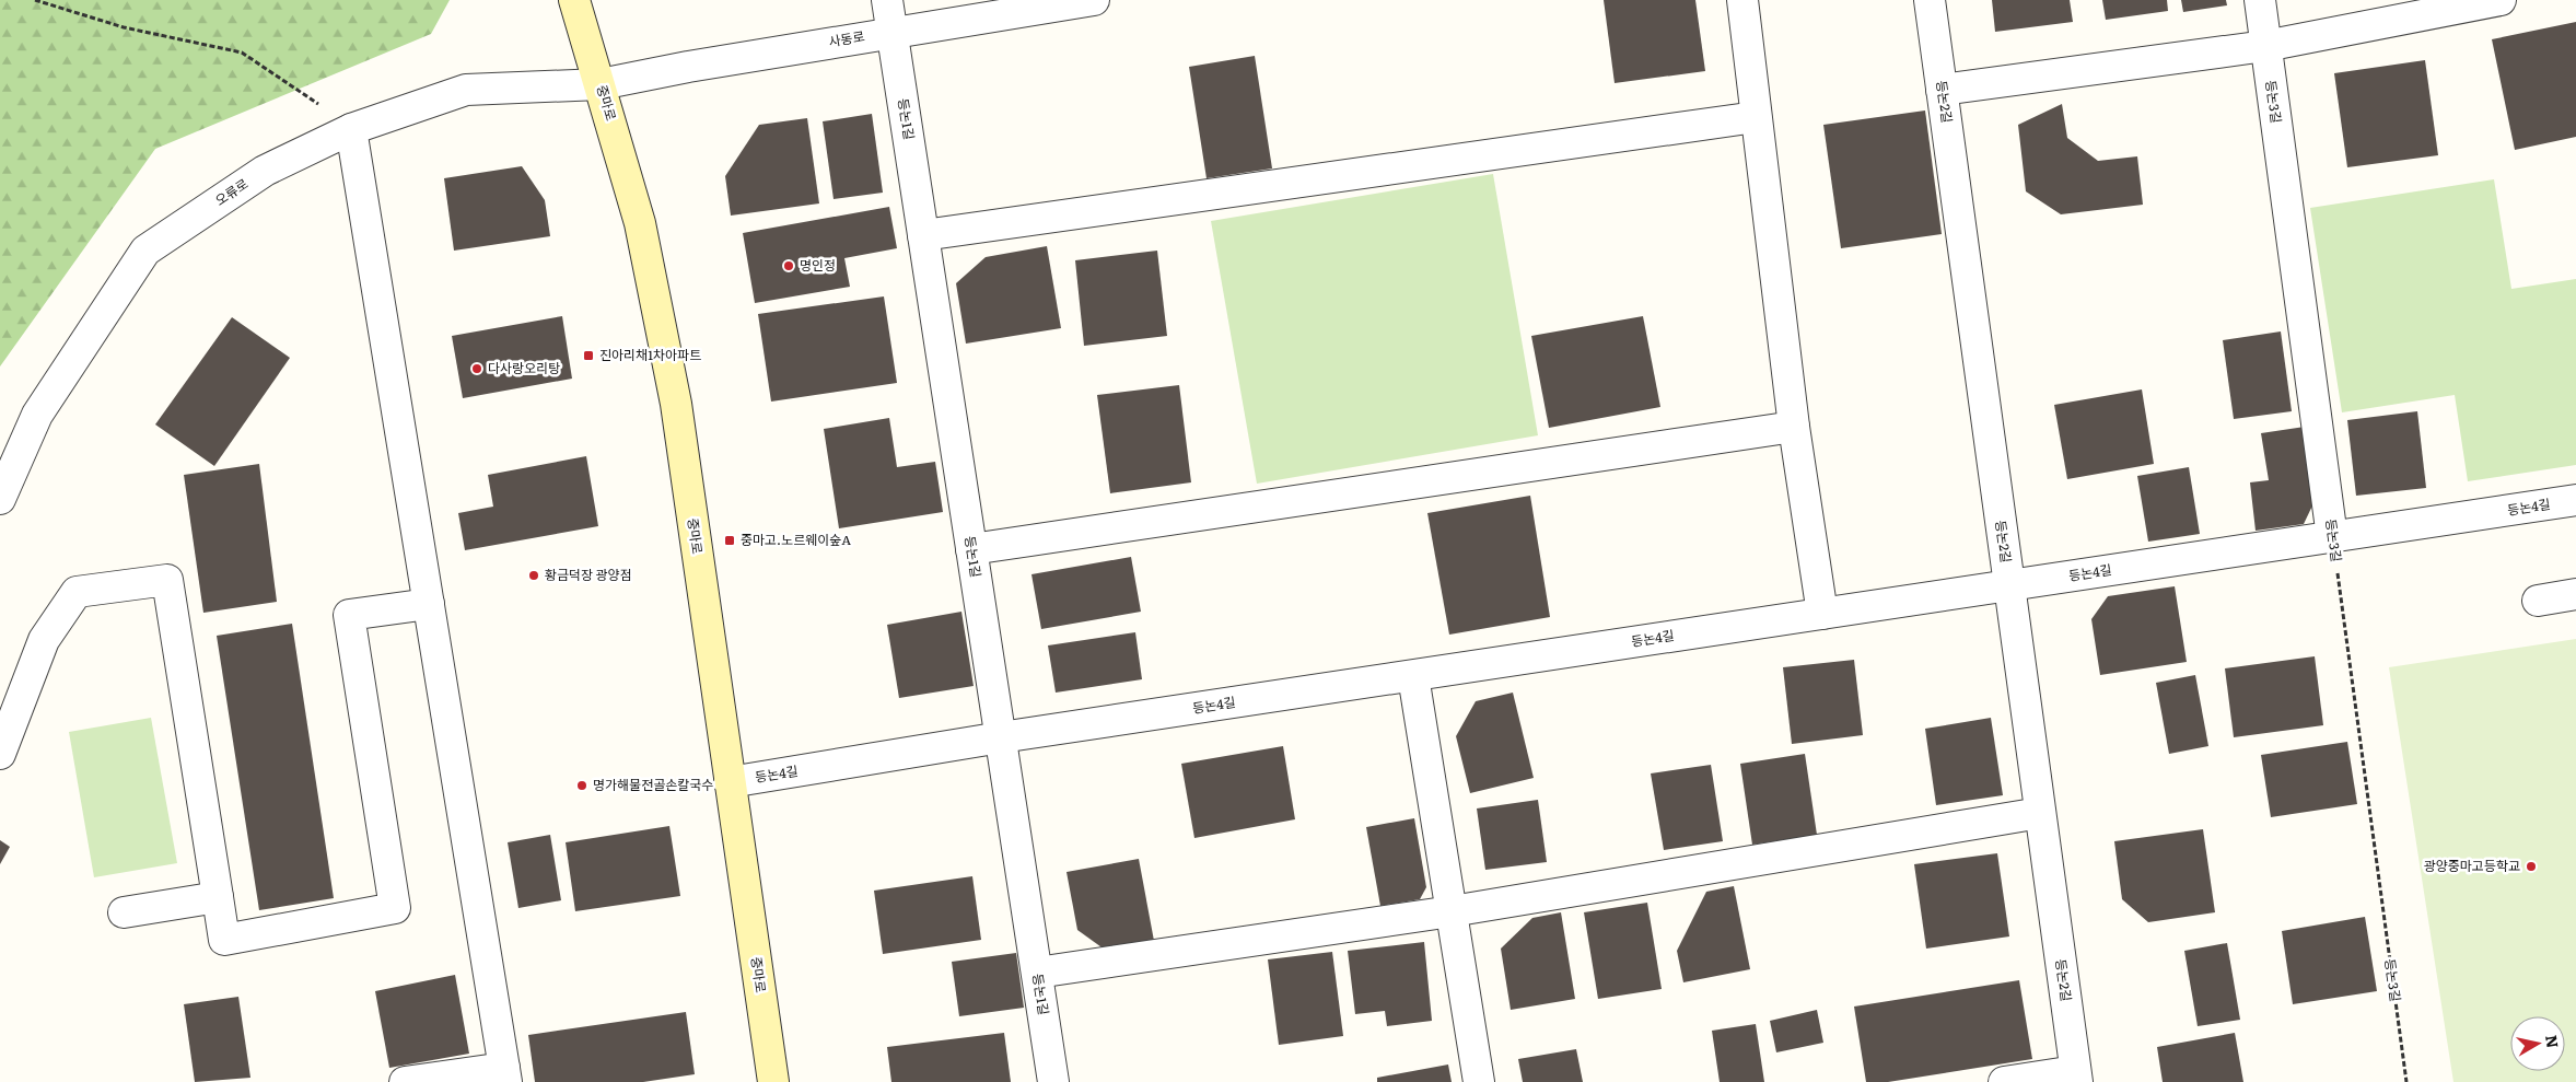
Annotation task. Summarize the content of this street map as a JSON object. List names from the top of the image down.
{
  "streets": {
    "main road": ["중마로"],
    "street": [
      "사동로",
      "등논2길",
      "등논3길",
      "등논1길",
      "오류로",
      "등논4길"
    ]
  },
  "crossings": [
    ["사동로", "중마로"],
    ["사동로", "등논1길"],
    ["사동로", "오류로"],
    ["등논2길", "등논4길"],
    ["등논3길", "등논4길"],
    ["중마로", "오류로"],
    ["중마로", "등논4길"],
    ["등논1길", "등논4길"]
  ],
  "places": {
    "other": [
      "명인정",
      "다사랑오리탕",
      "황금덕장 광양점",
      "명가해물전골손칼국수",
      "광양중마고등학교"
    ],
    "transit": ["진아리채1차아파트", "중마고.노르웨이숲A"]
  },
  "north": "right"
}
